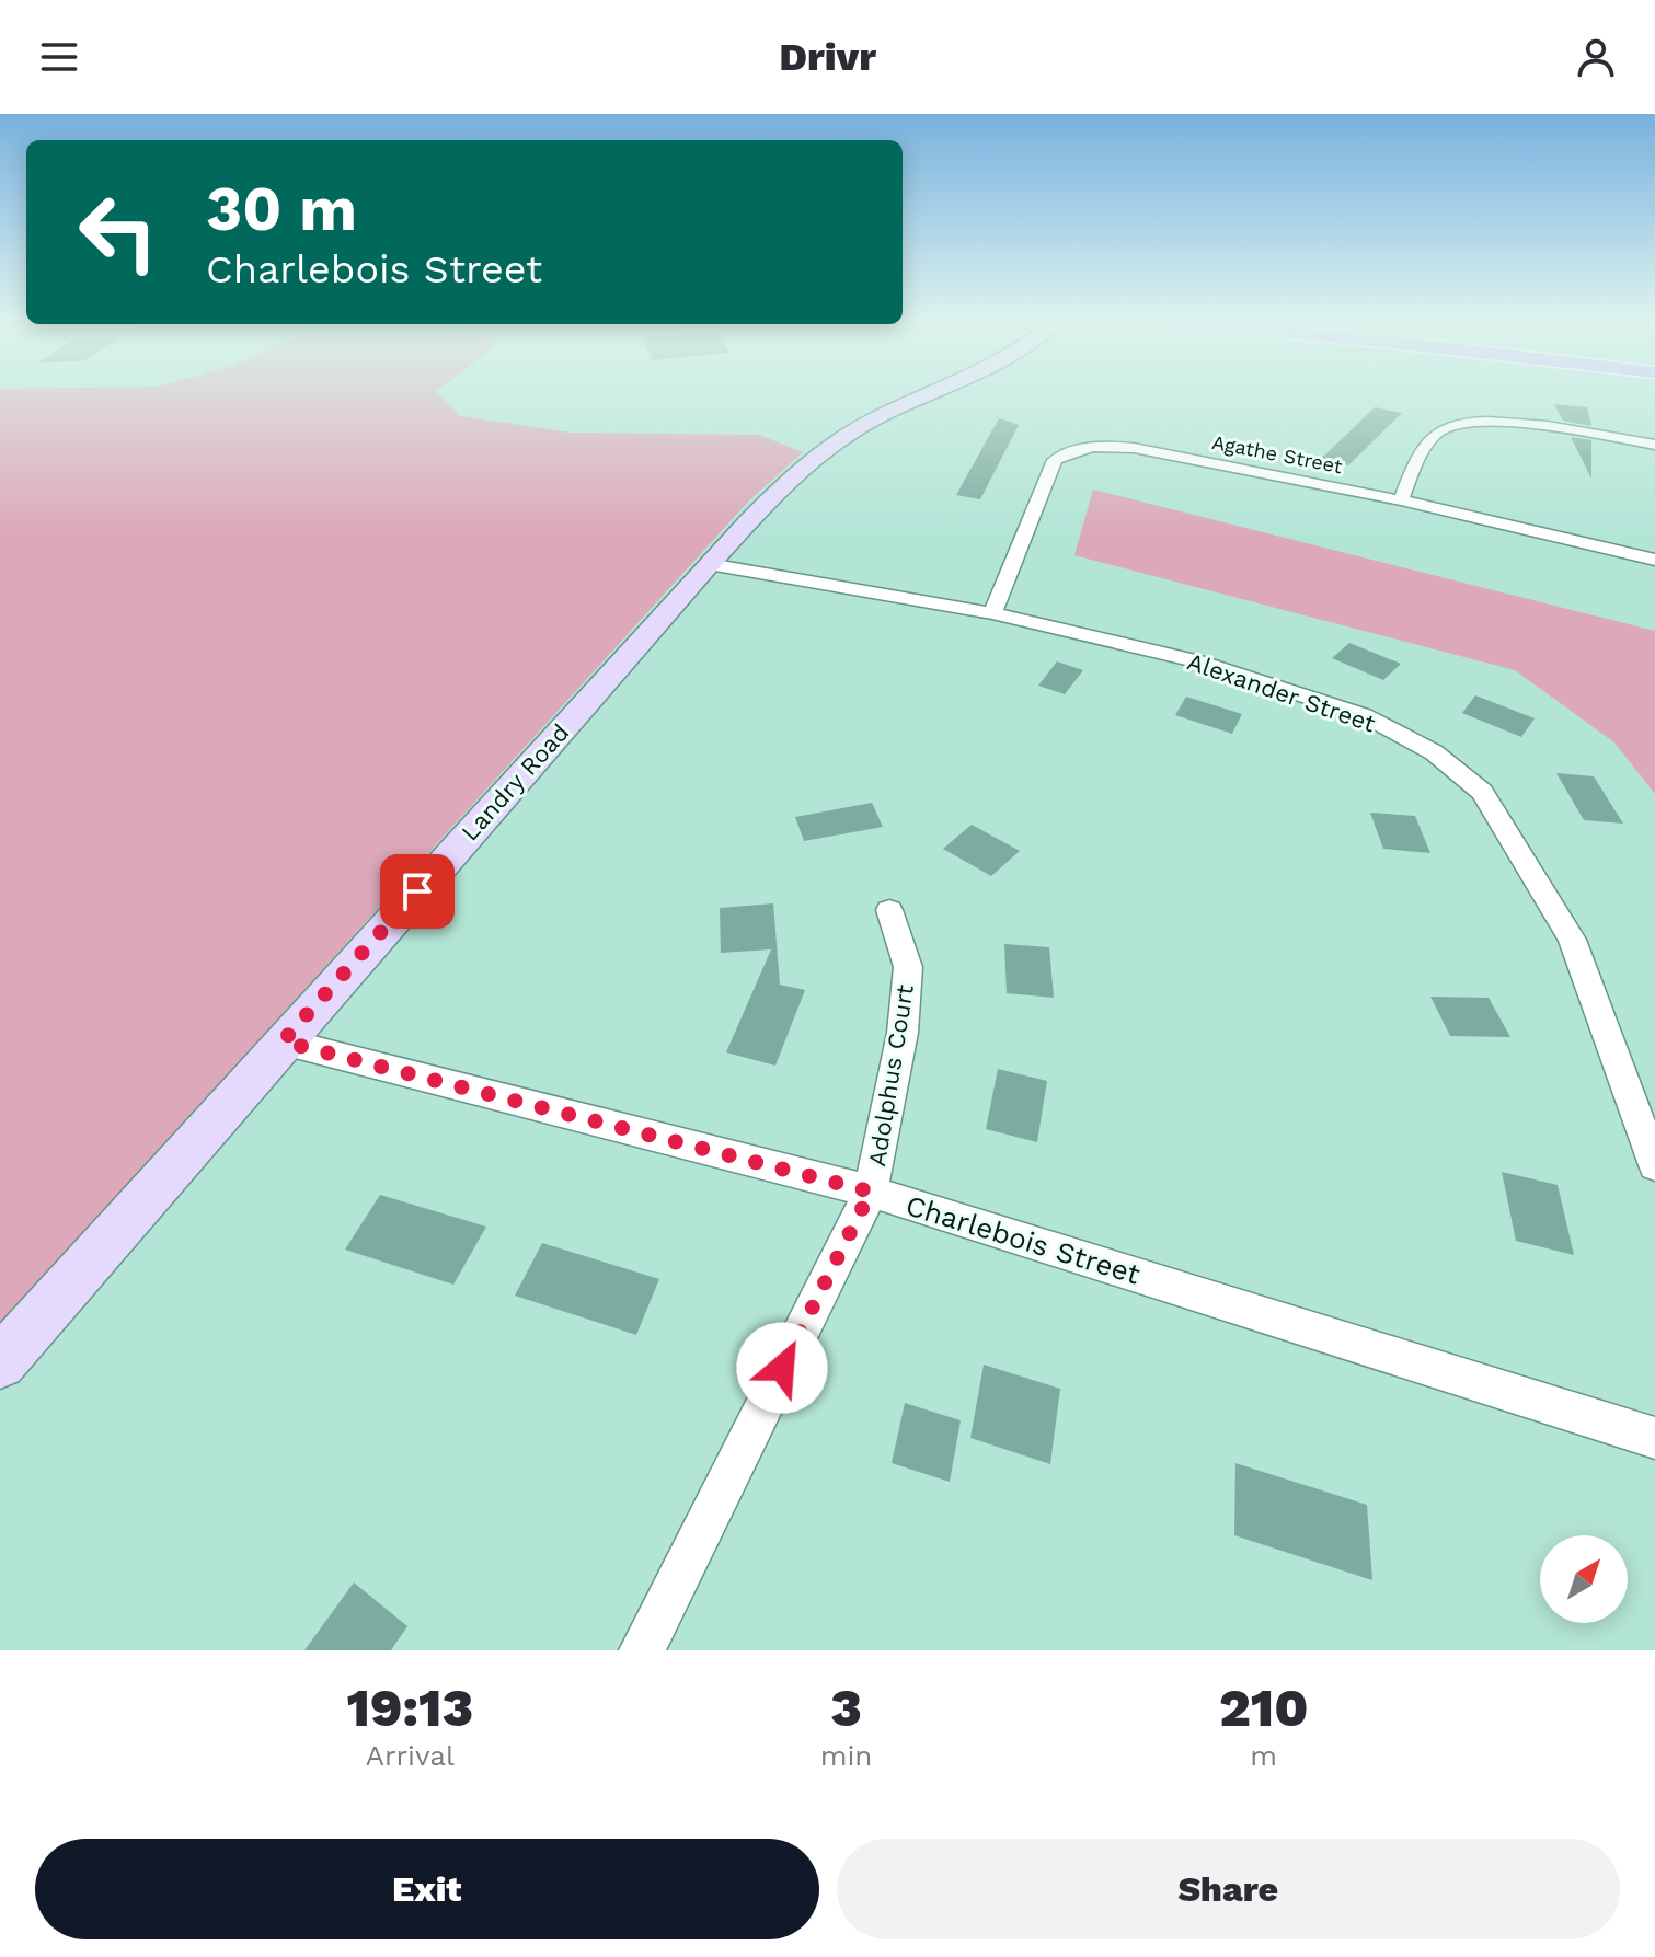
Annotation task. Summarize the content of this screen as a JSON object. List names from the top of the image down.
{
  "streets": {
    "main road": ["Landry Road"],
    "street": [
      "Agathe Street",
      "Alexander Street",
      "Adolphus Court",
      "Charlebois Street"
    ]
  },
  "crossings": [
    ["Agathe Street", "Alexander Street"],
    ["Alexander Street", "Landry Road"],
    ["Landry Road", "Charlebois Street"],
    ["Adolphus Court", "Charlebois Street"]
  ],
  "north": "top right",
  "page": {
    "header": "Drivr",
    "turn": ["30 m", "Charlebois Street"],
    "eta": [
      "19:13",
      "Arrival",
      "3",
      "min",
      "210",
      "m"
    ],
    "buttons": ["Exit", "Share"]
  }
}
